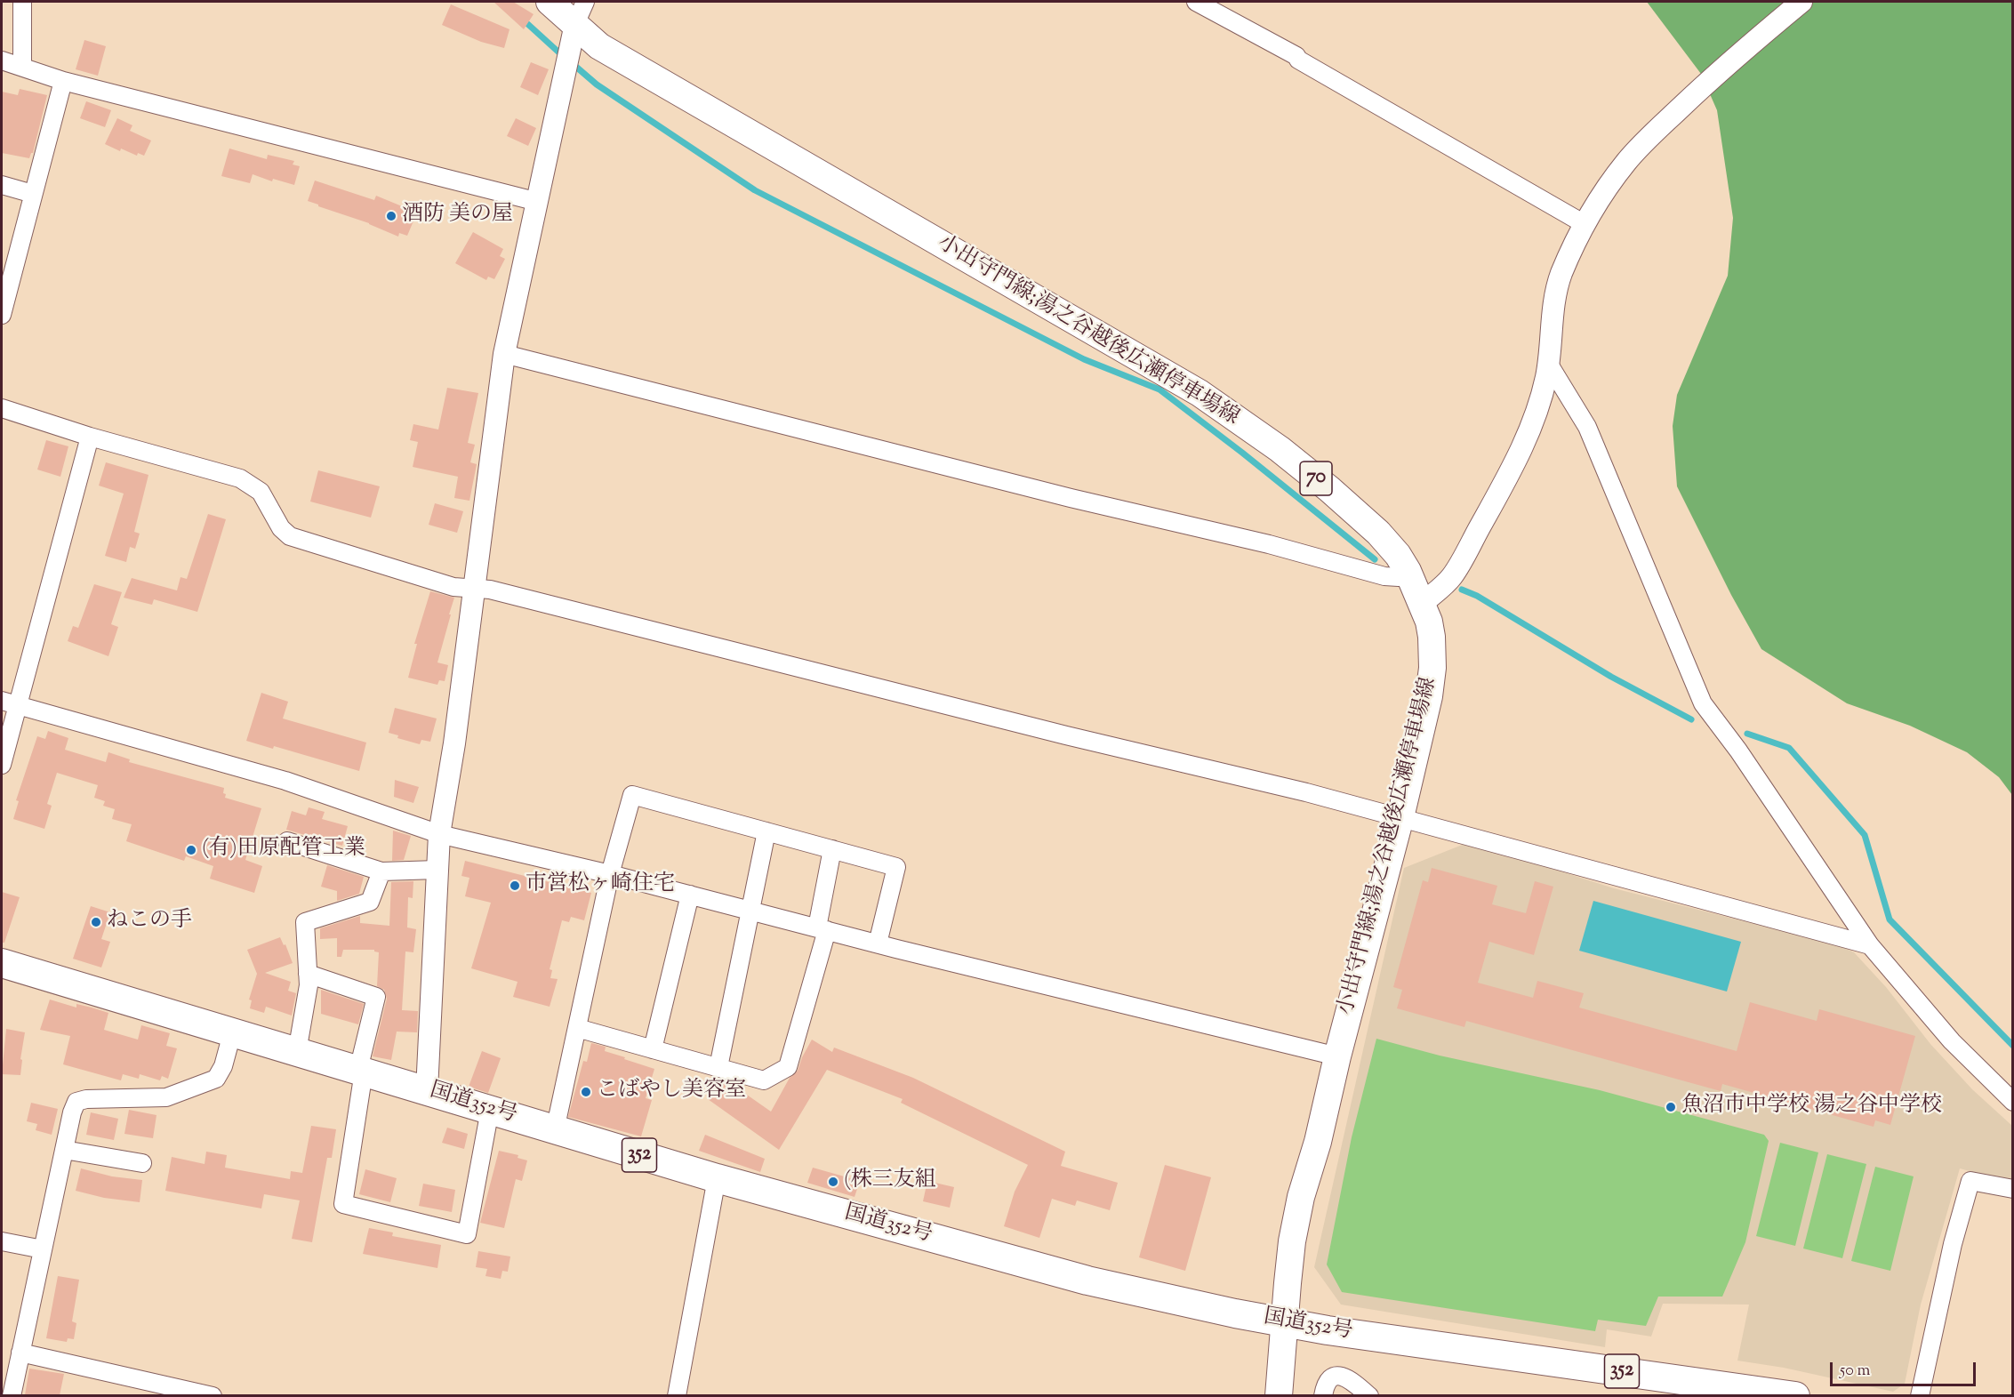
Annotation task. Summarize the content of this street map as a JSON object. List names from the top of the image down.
{
  "streets": {
    "highway": ["国道352号", "352"],
    "main road": ["小出守門線;湯之谷越後広瀬停車場線", "70"]
  },
  "crossings": [
    ["小出守門線;湯之谷越後広瀬停車場線", "70"],
    ["小出守門線;湯之谷越後広瀬停車場線", "国道352号"],
    ["70", "国道352号"]
  ],
  "places": [
    "酒防 美の屋",
    "(有)田原配管工業",
    "市営松ヶ崎住宅",
    "ねこの手",
    "こばやし美容室",
    "魚沼市中学校 湯之谷中学校",
    "(株三友組"
  ],
  "scale_bar": "50 m"
}
